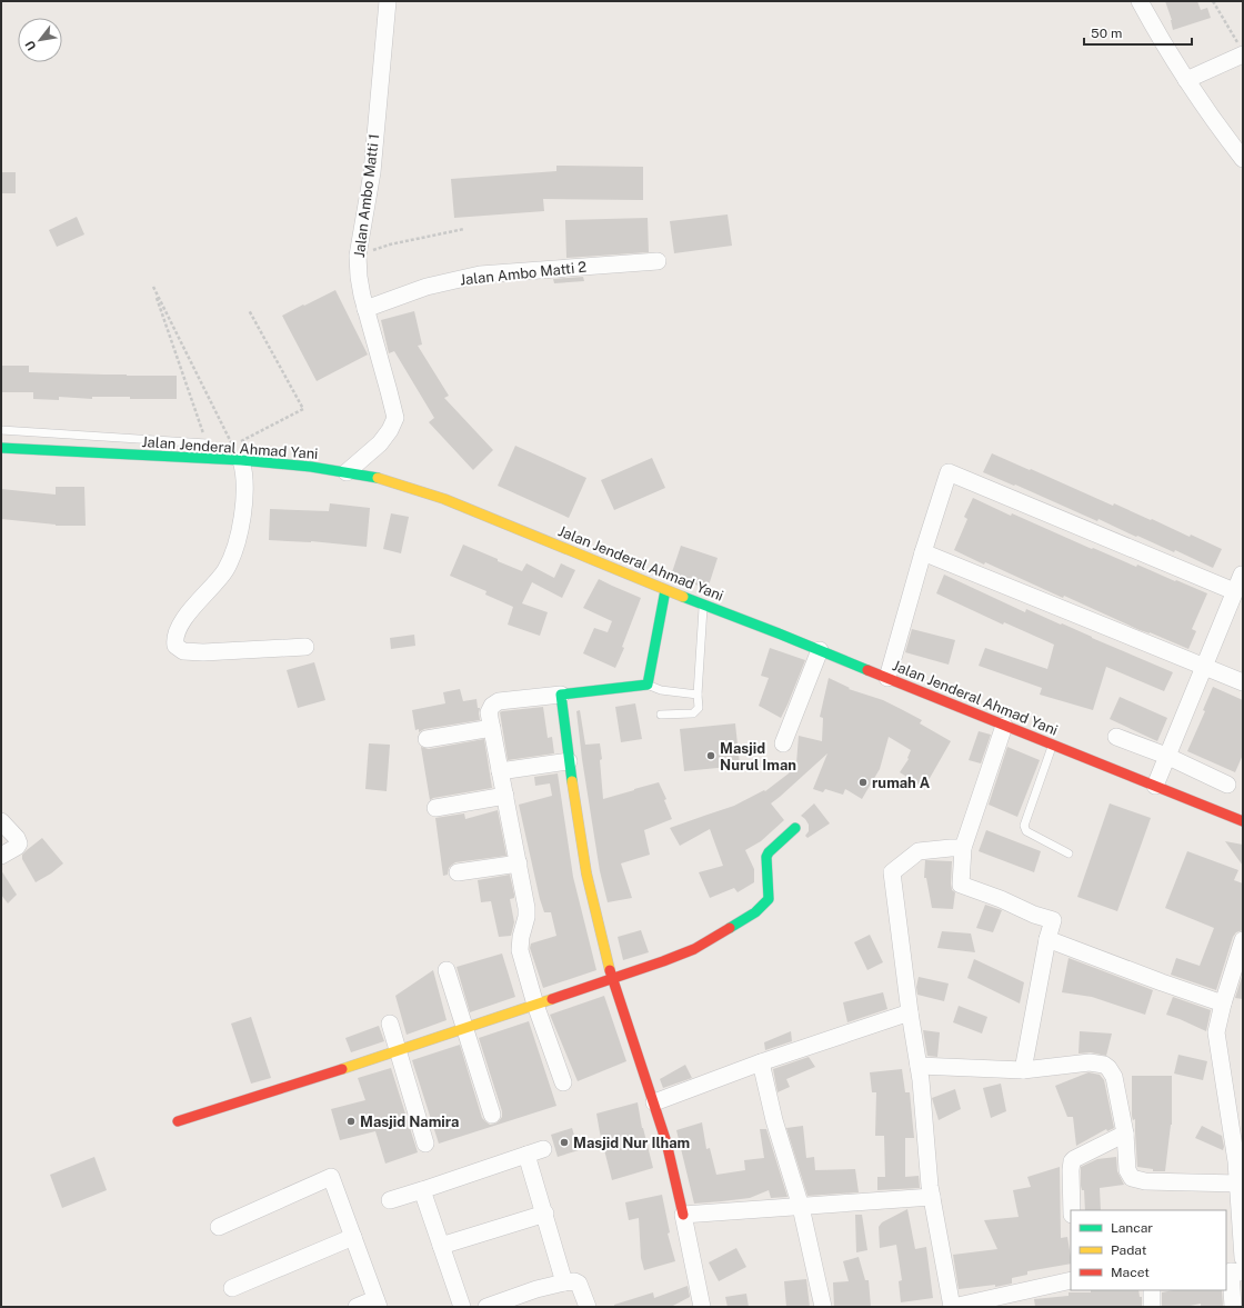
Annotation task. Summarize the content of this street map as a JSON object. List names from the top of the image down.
{
  "streets": {
    "main road": ["Jalan Jenderal Ahmad Yani"],
    "street": ["Jalan Ambo Matti 1", "Jalan Ambo Matti 2"]
  },
  "crossings": [
    ["Jalan Ambo Matti 1", "Jalan Ambo Matti 2"],
    ["Jalan Ambo Matti 1", "Jalan Jenderal Ahmad Yani"]
  ],
  "places": [
    "Masjid Nurul Iman",
    "rumah A",
    "Masjid Namira",
    "Masjid Nur Ilham"
  ],
  "legend": ["Lancar", "Padat", "Macet"],
  "scale_bar": "50 m",
  "north": "bottom left"
}
